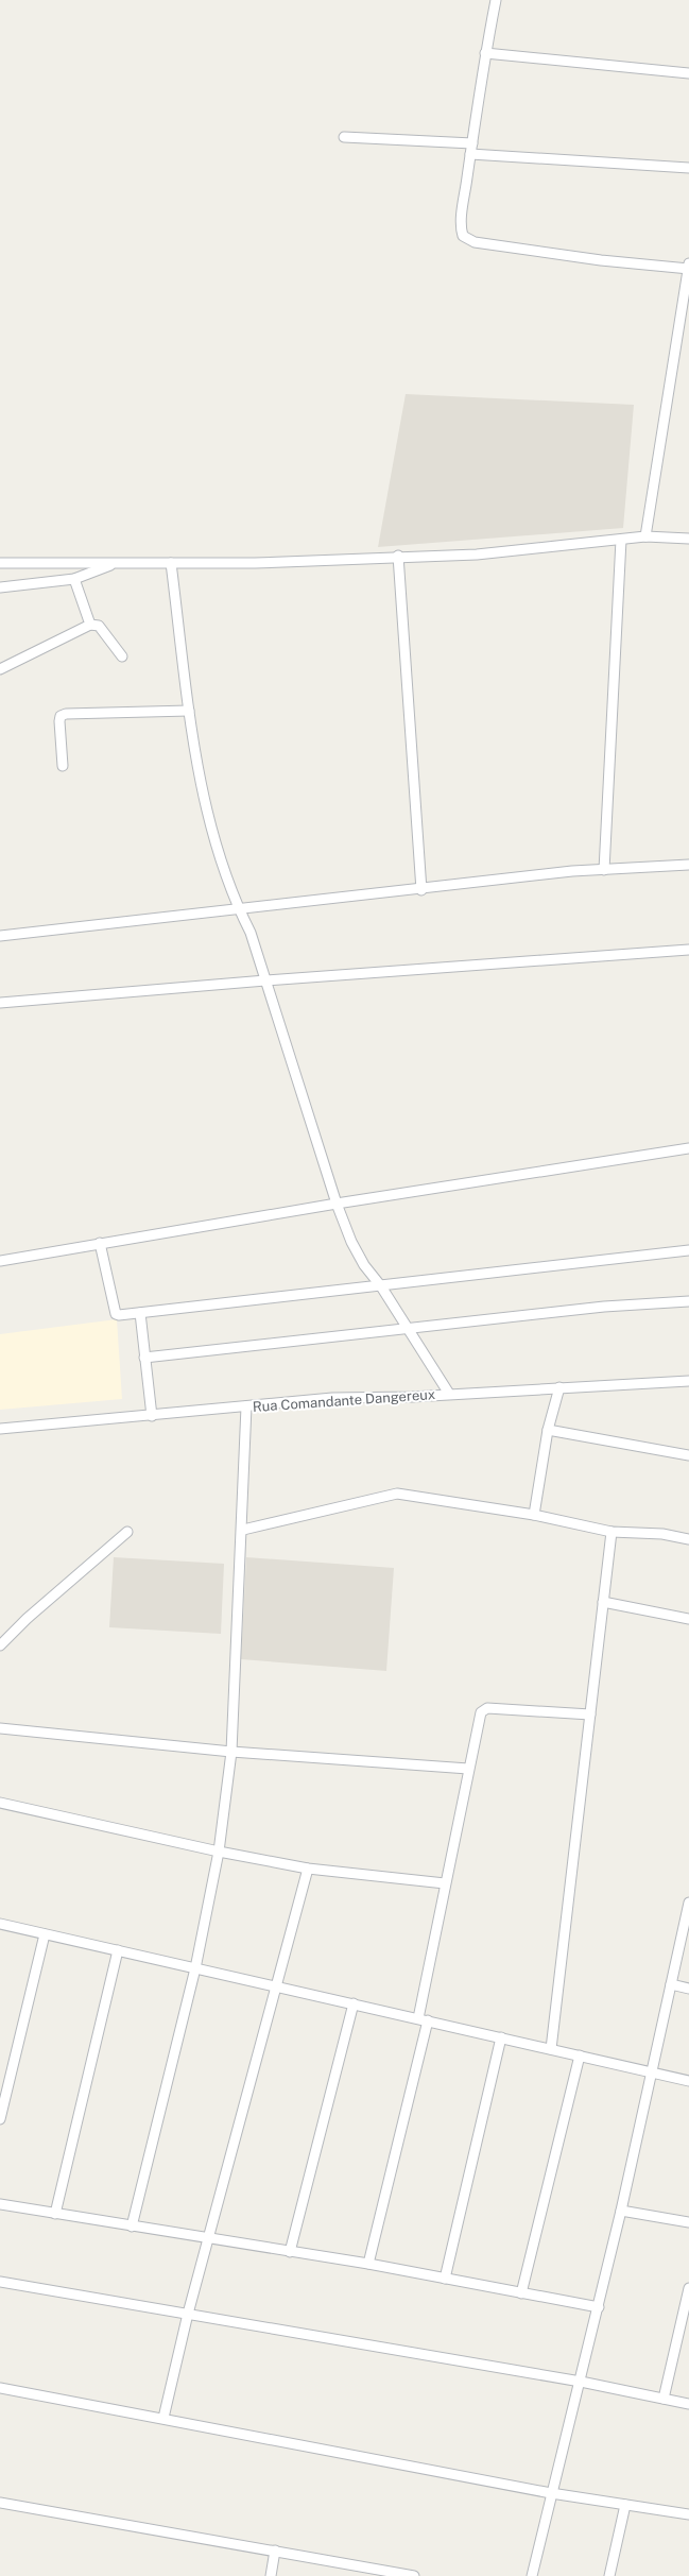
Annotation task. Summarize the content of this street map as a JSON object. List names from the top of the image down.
{
  "streets": {
    "street": ["Rua Comandante Dangereux"]
  }
}
